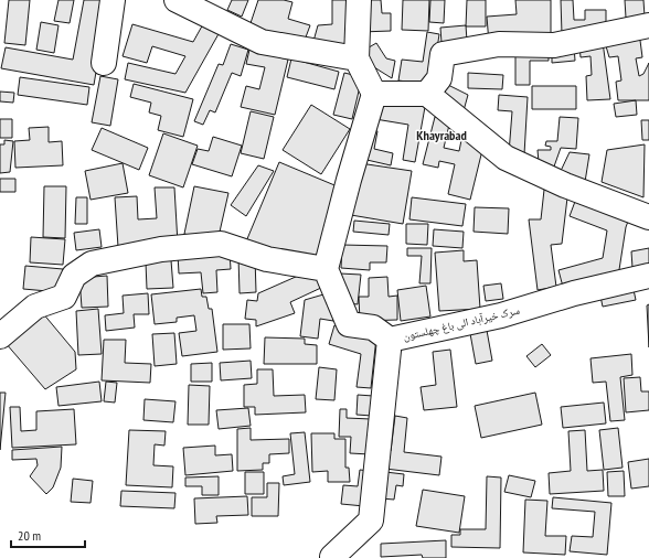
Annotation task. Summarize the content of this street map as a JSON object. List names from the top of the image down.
{
  "streets": {
    "street": ["سرک خیرآباد الی باغ چهلستون"]
  },
  "districts": ["Khayrabad"],
  "scale_bar": "20 m"
}
